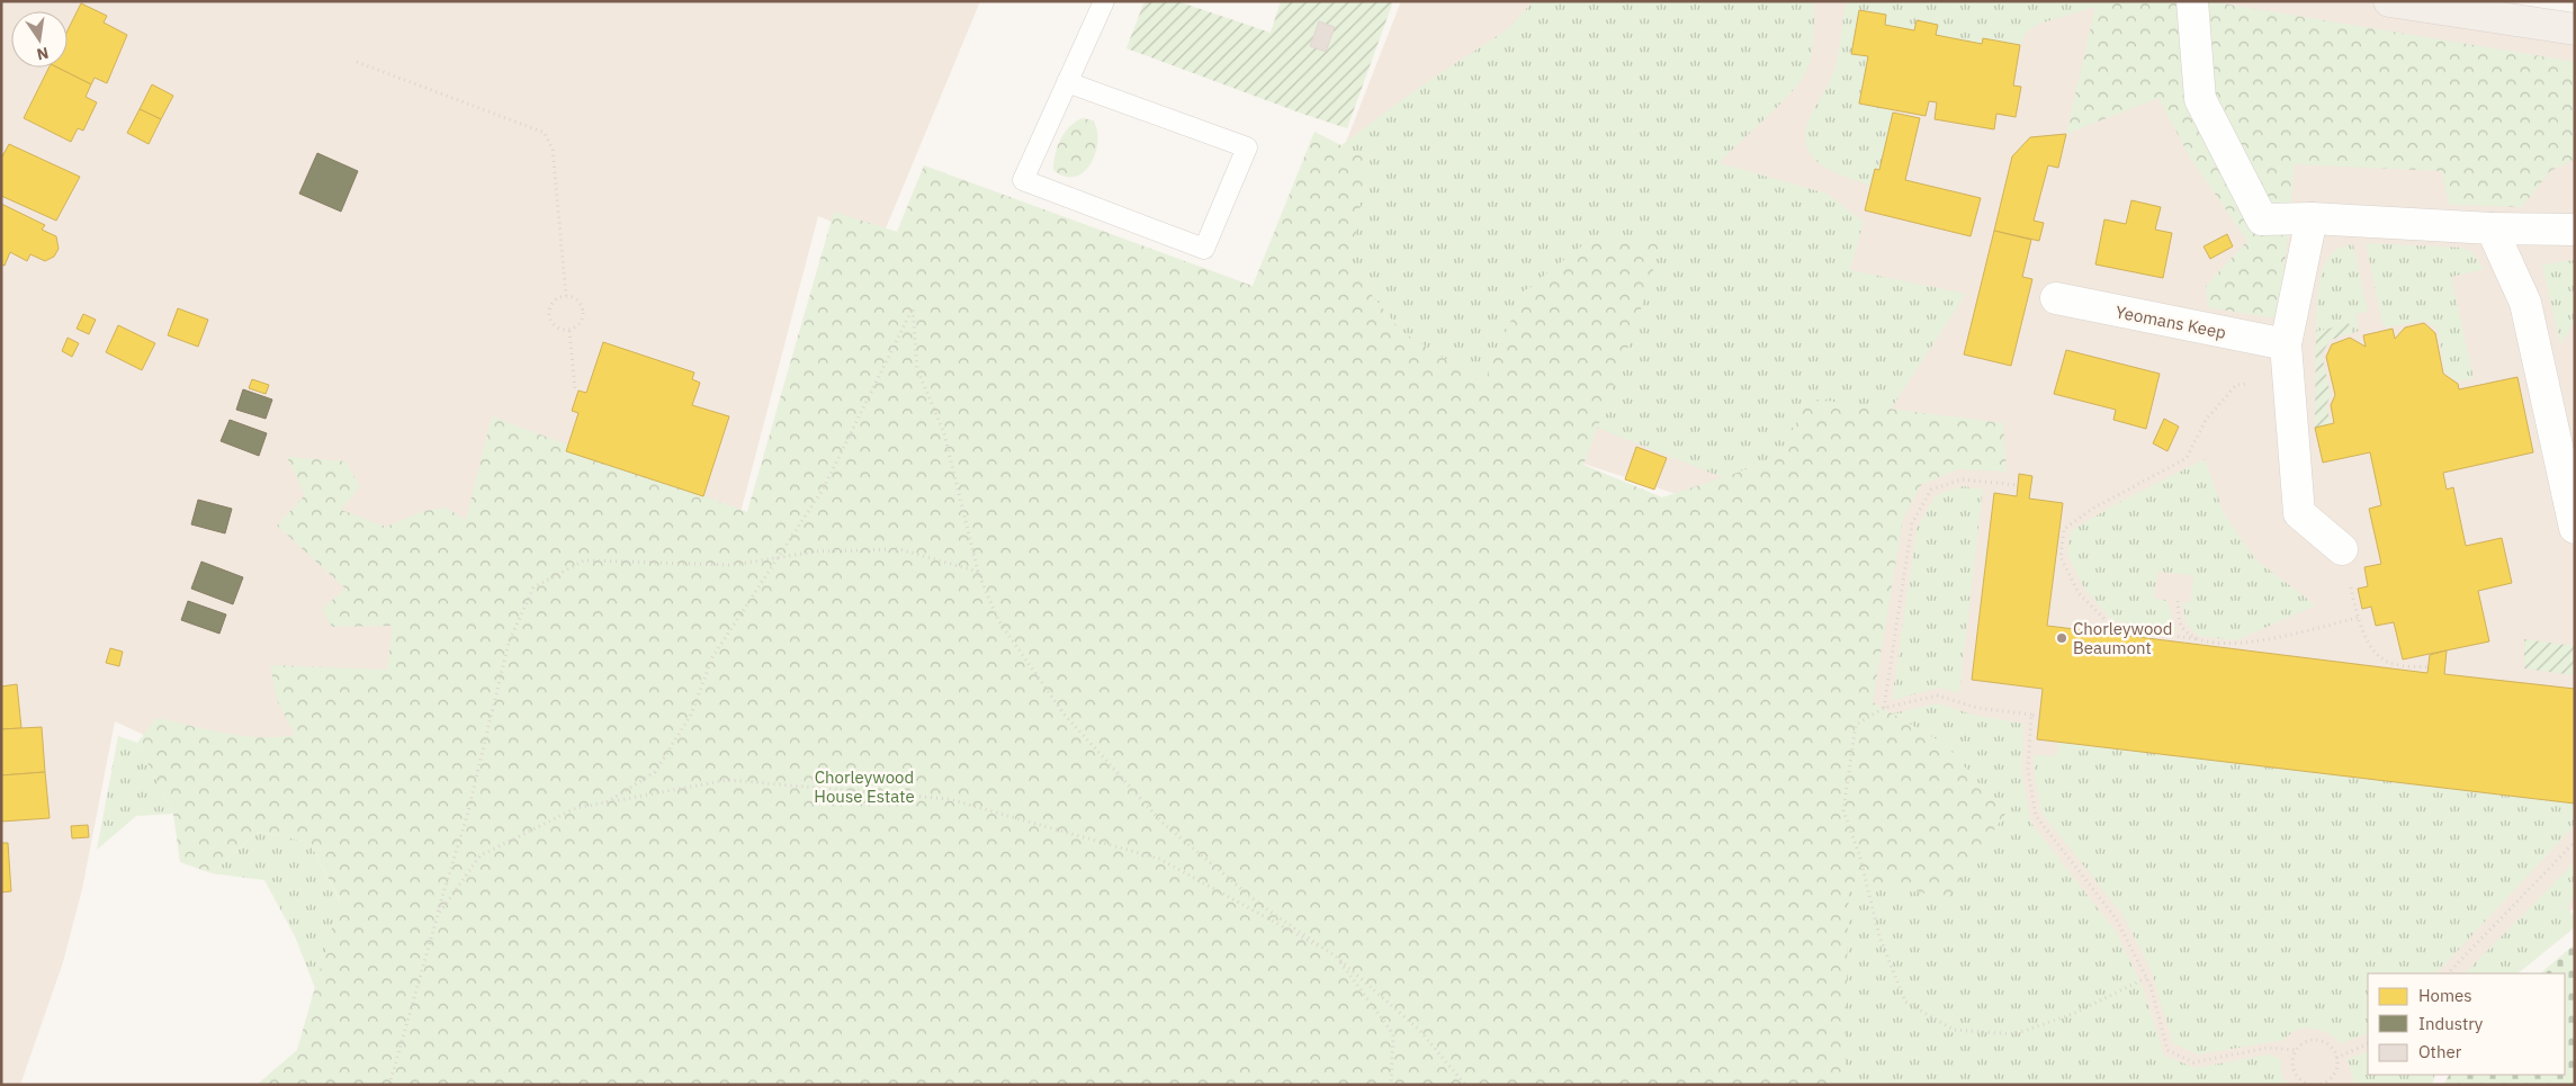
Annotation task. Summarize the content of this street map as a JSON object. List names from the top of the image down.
{
  "streets": {
    "street": ["Yeomans Keep"]
  },
  "parks": ["Chorleywood House Estate"],
  "places": ["Chorleywood Beaumont"],
  "legend": ["Homes", "Industry", "Other"],
  "north": "bottom"
}
